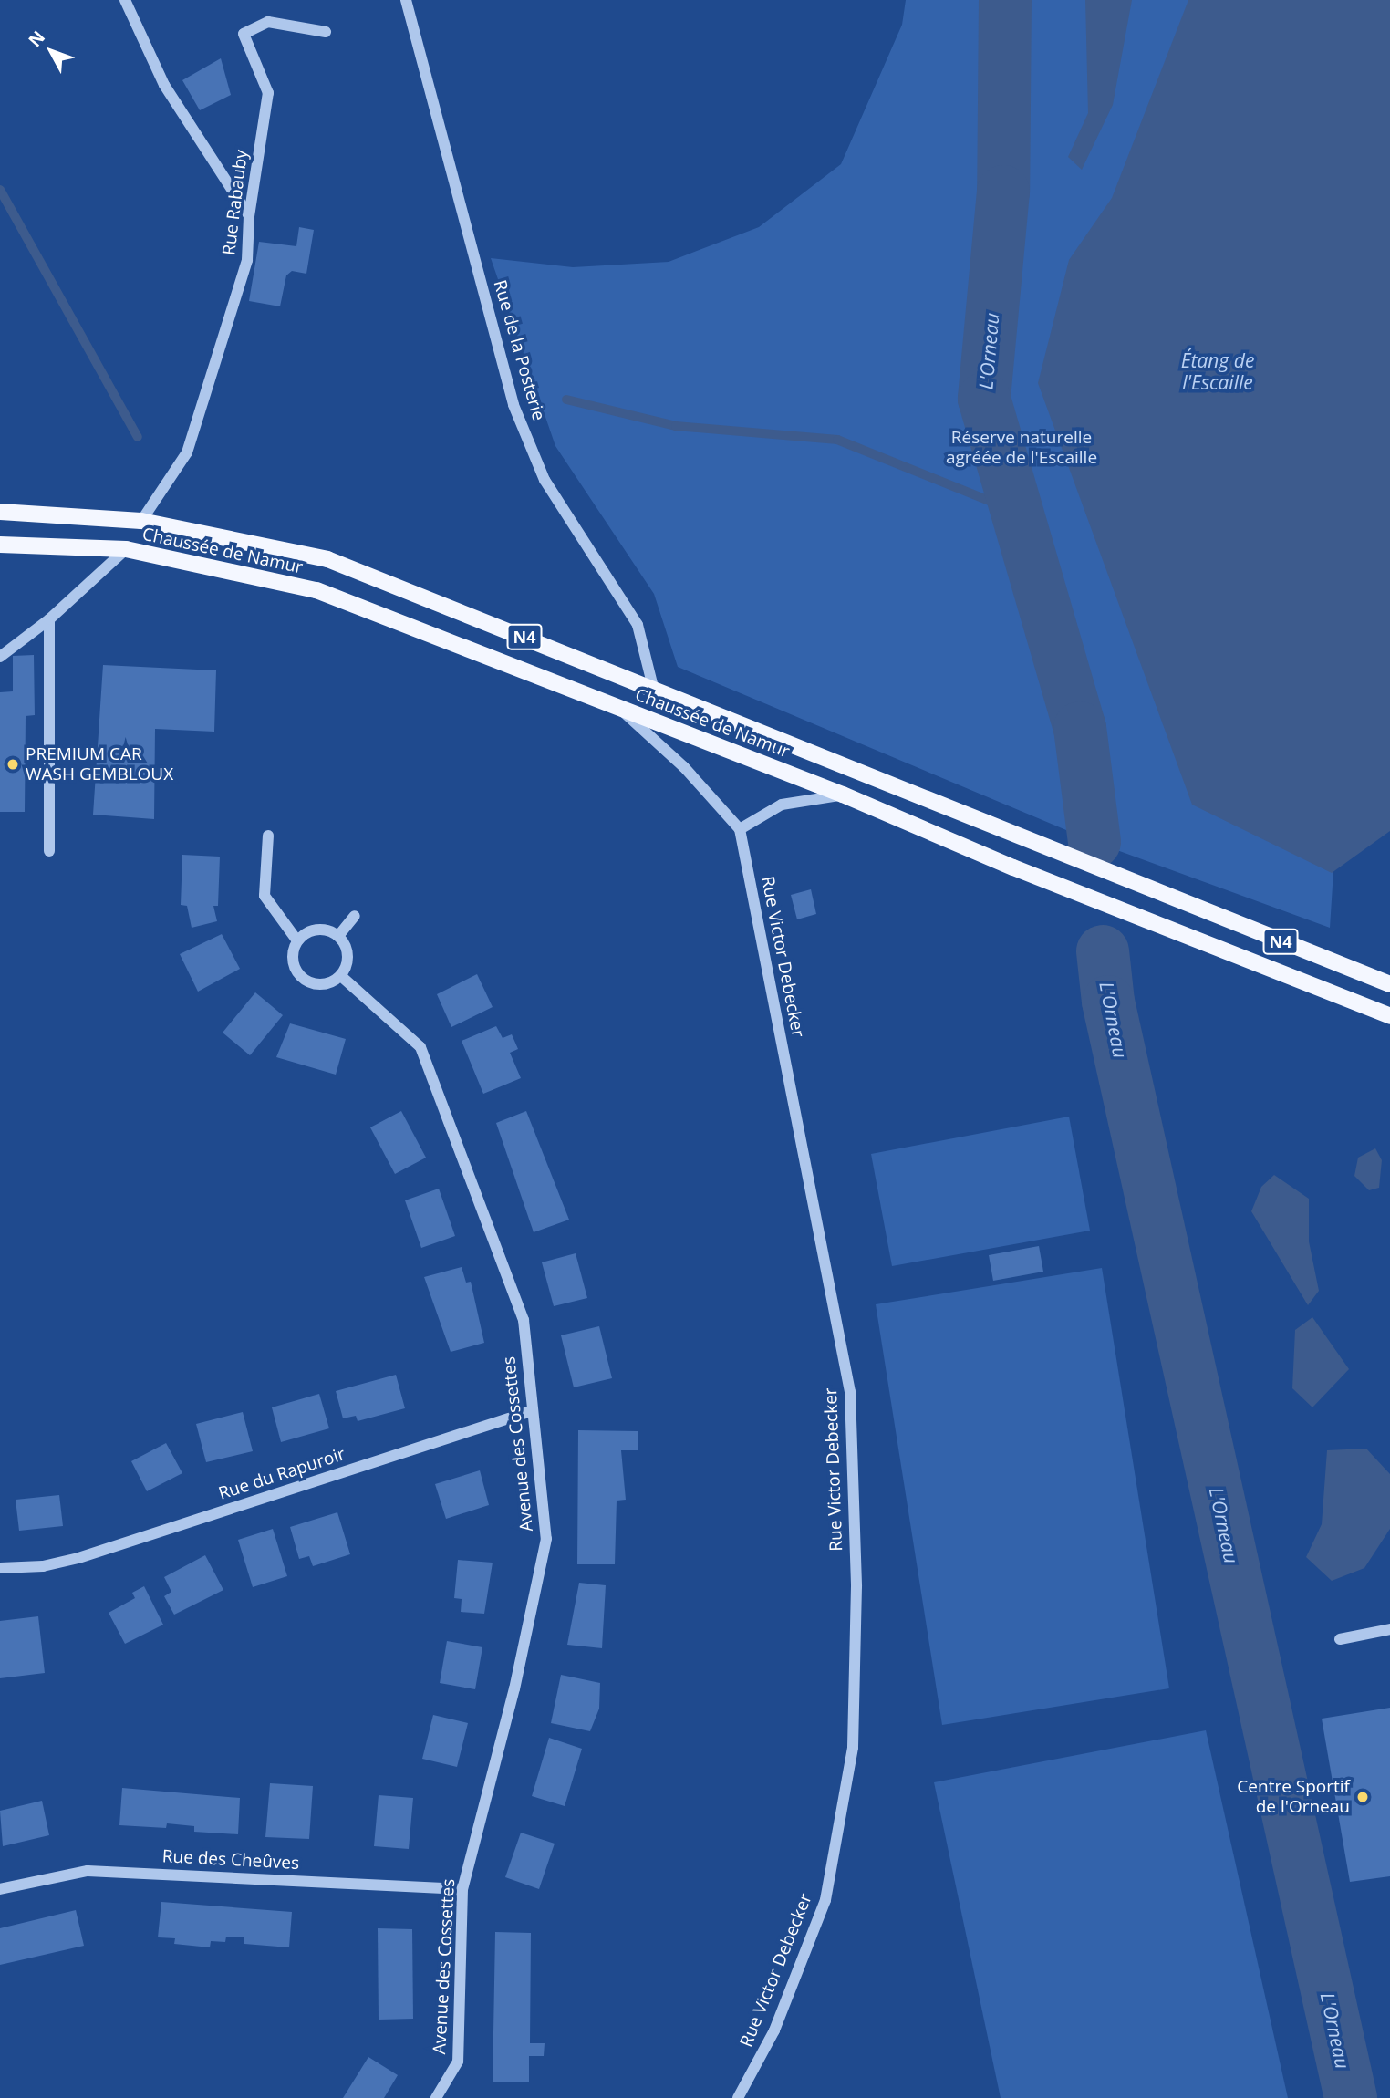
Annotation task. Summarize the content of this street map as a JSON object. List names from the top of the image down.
{
  "streets": {
    "main road": ["Chaussée de Namur", "N4"],
    "street": [
      "Rue Rabauby",
      "Rue de la Posterie",
      "Rue Victor Debecker",
      "Avenue des Cossettes",
      "Rue du Rapuroir",
      "Rue des Cheûves"
    ]
  },
  "crossings": [
    ["Rue Rabauby", "Chaussée de Namur"],
    ["Rue de la Posterie", "Chaussée de Namur"],
    ["Avenue des Cossettes", "Rue du Rapuroir"],
    ["Avenue des Cossettes", "Rue des Cheûves"]
  ],
  "water": ["L'Orneau", "Étang de l'Escaille"],
  "parks": ["Réserve naturelle agréée de l'Escaille"],
  "places": ["PREMIUM CAR WASH GEMBLOUX", "Centre Sportif de l'Orneau"],
  "north": "top left"
}
